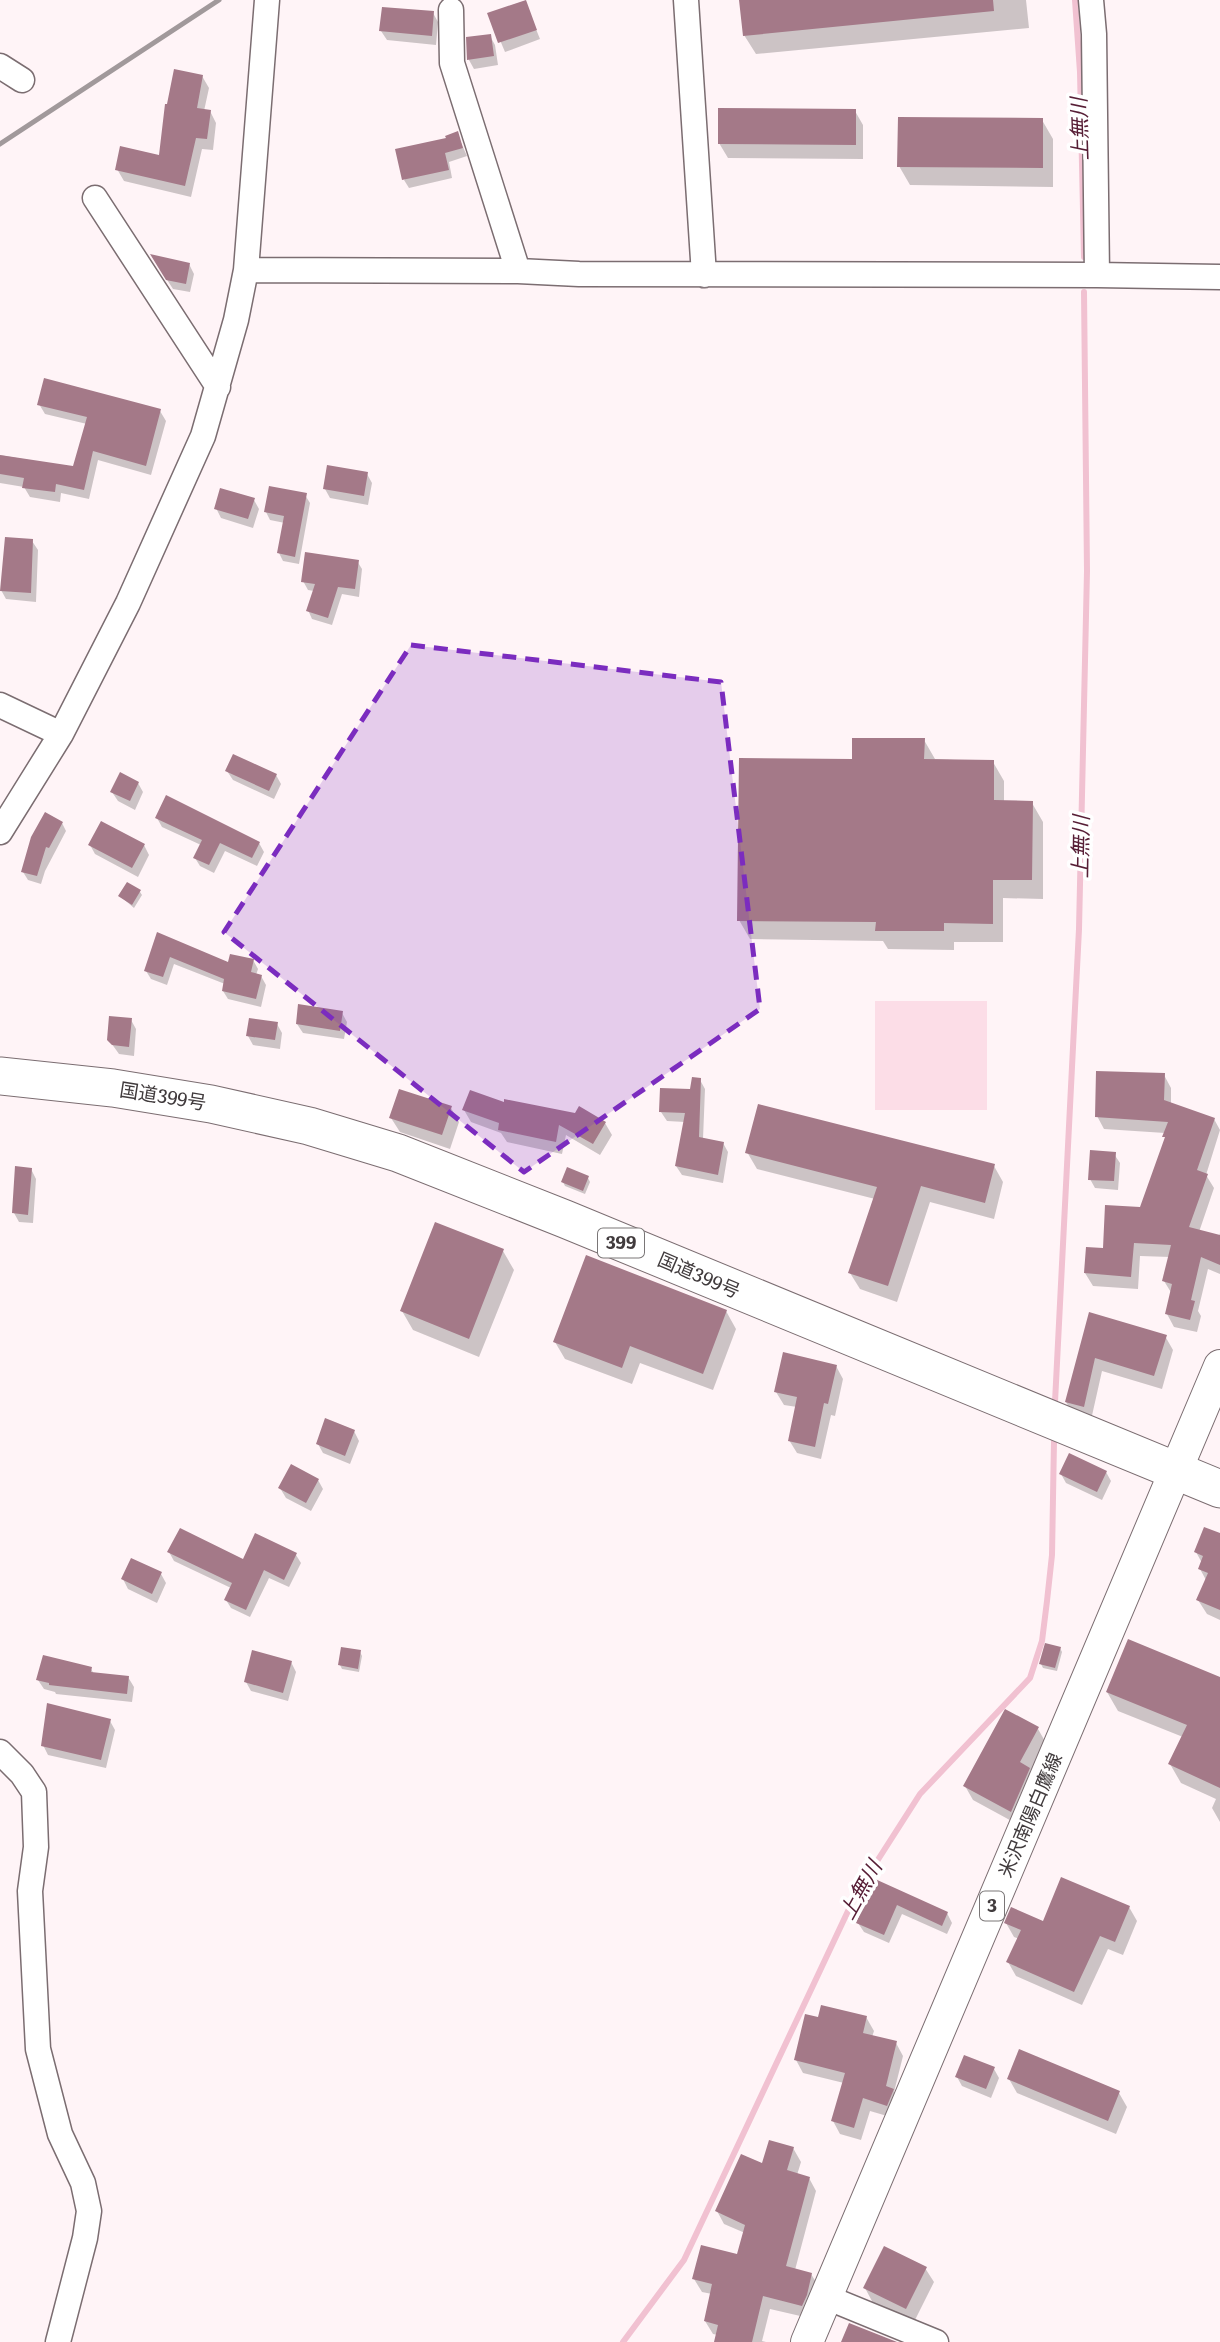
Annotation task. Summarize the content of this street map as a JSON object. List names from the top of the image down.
{
  "streets": {
    "highway": ["国道399号", "399"],
    "main road": ["米沢南陽白鷹線", "3"]
  },
  "crossings": [
    ["国道399号", "米沢南陽白鷹線"]
  ],
  "water": ["上無川"]
}
